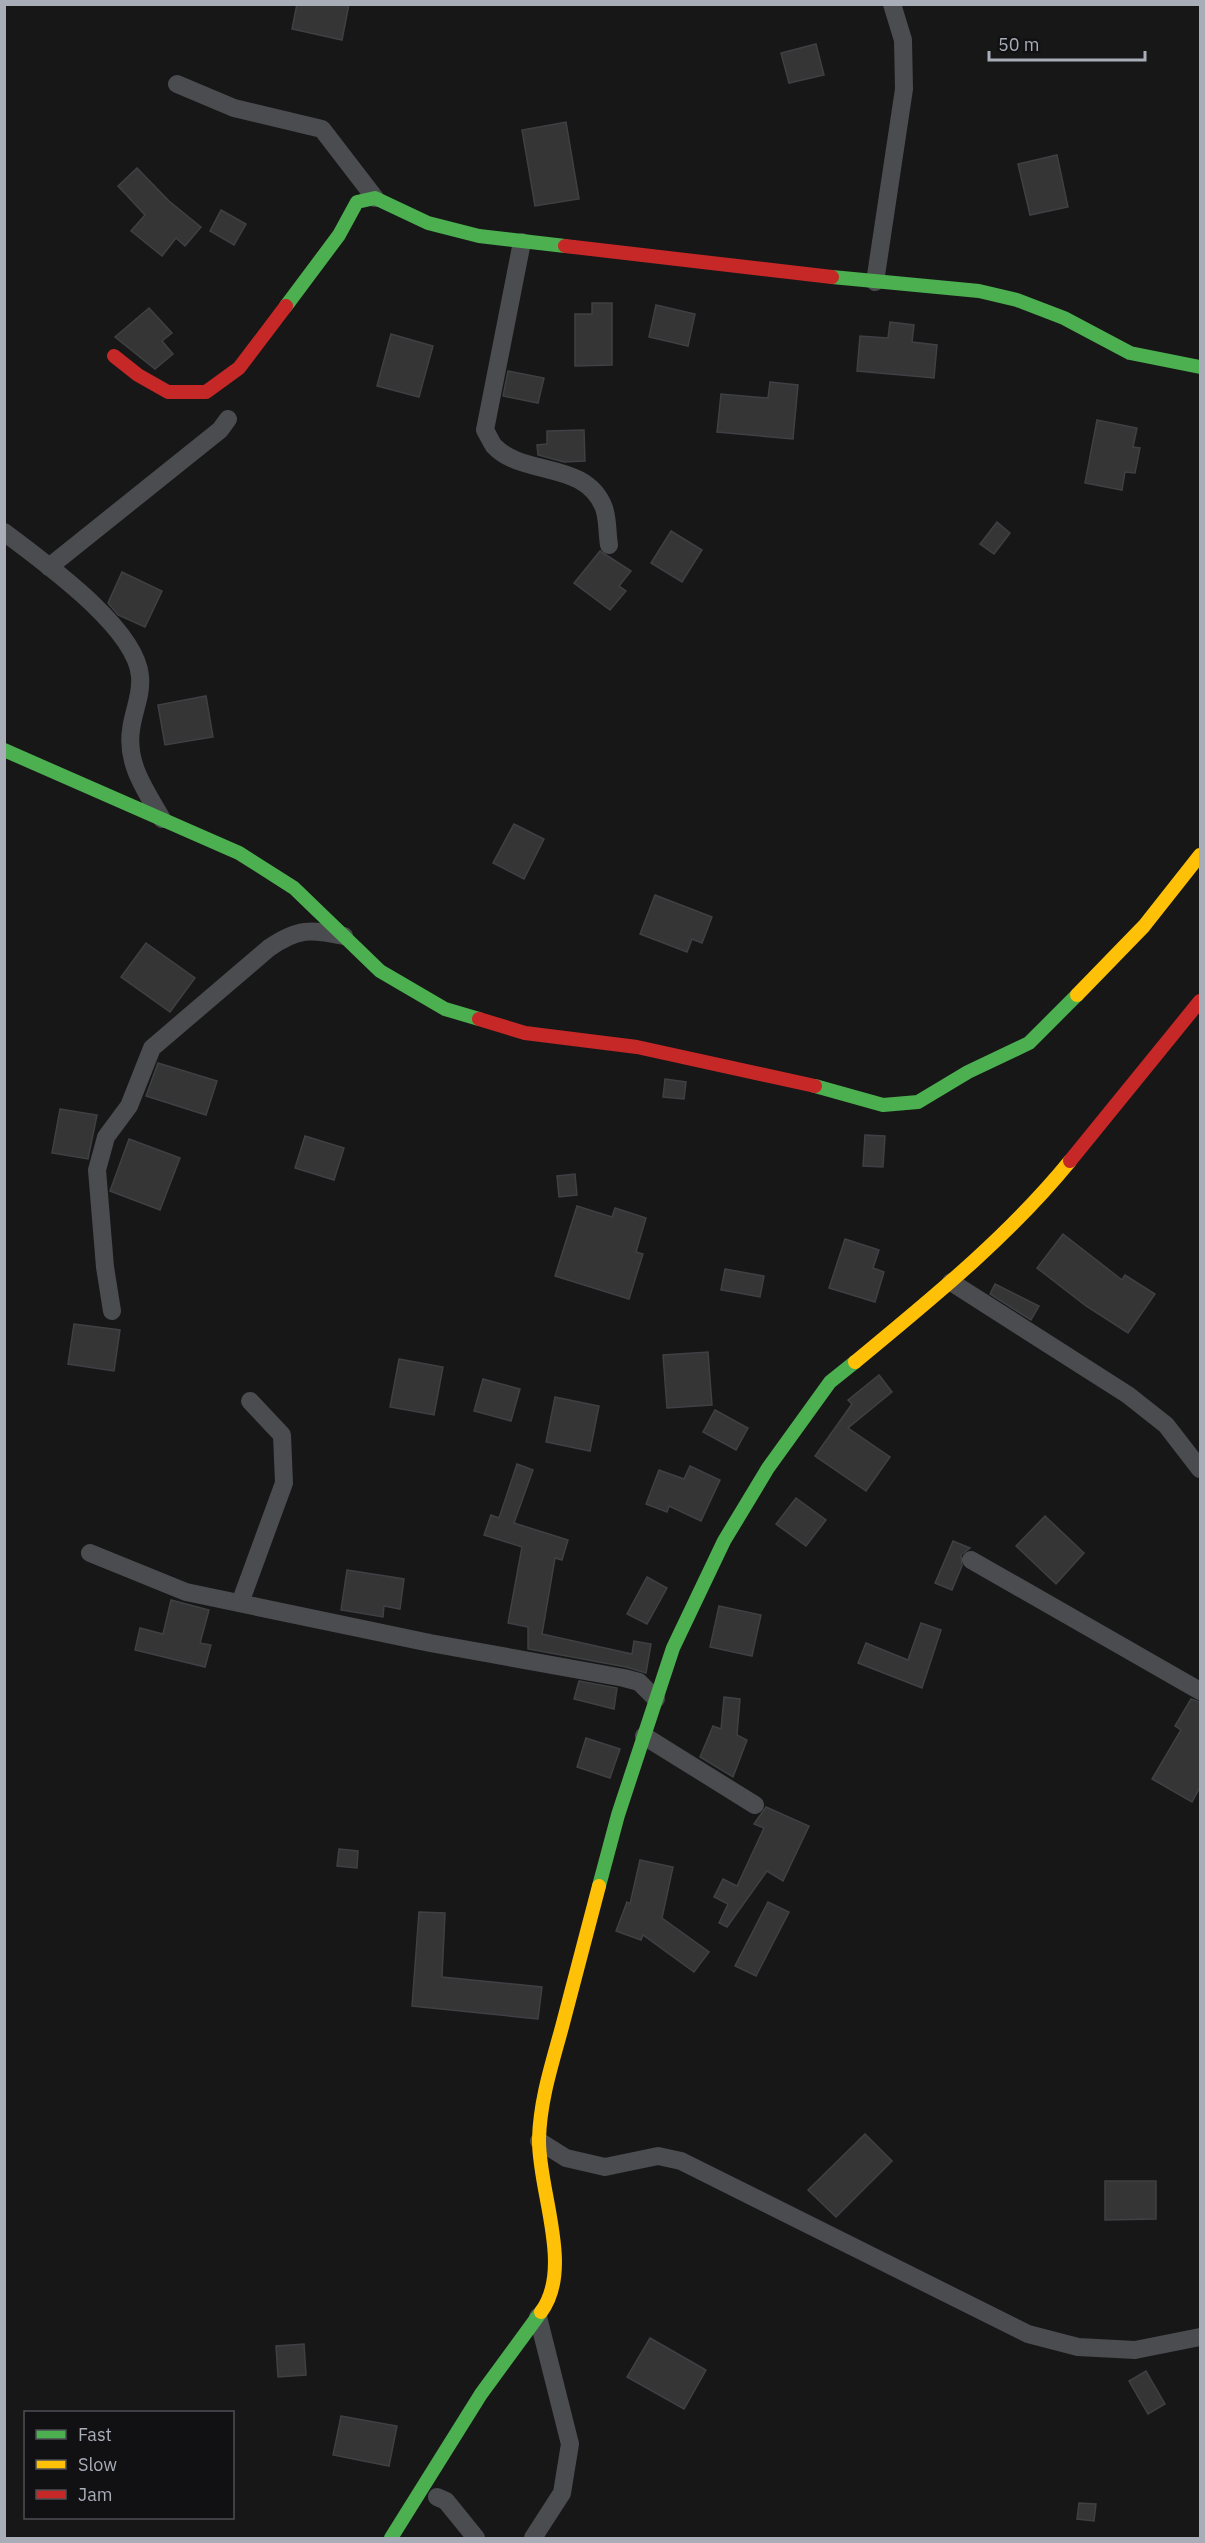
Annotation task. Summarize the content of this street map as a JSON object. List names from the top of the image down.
{
  "legend": ["Fast", "Slow", "Jam"],
  "scale_bar": "50 m"
}
